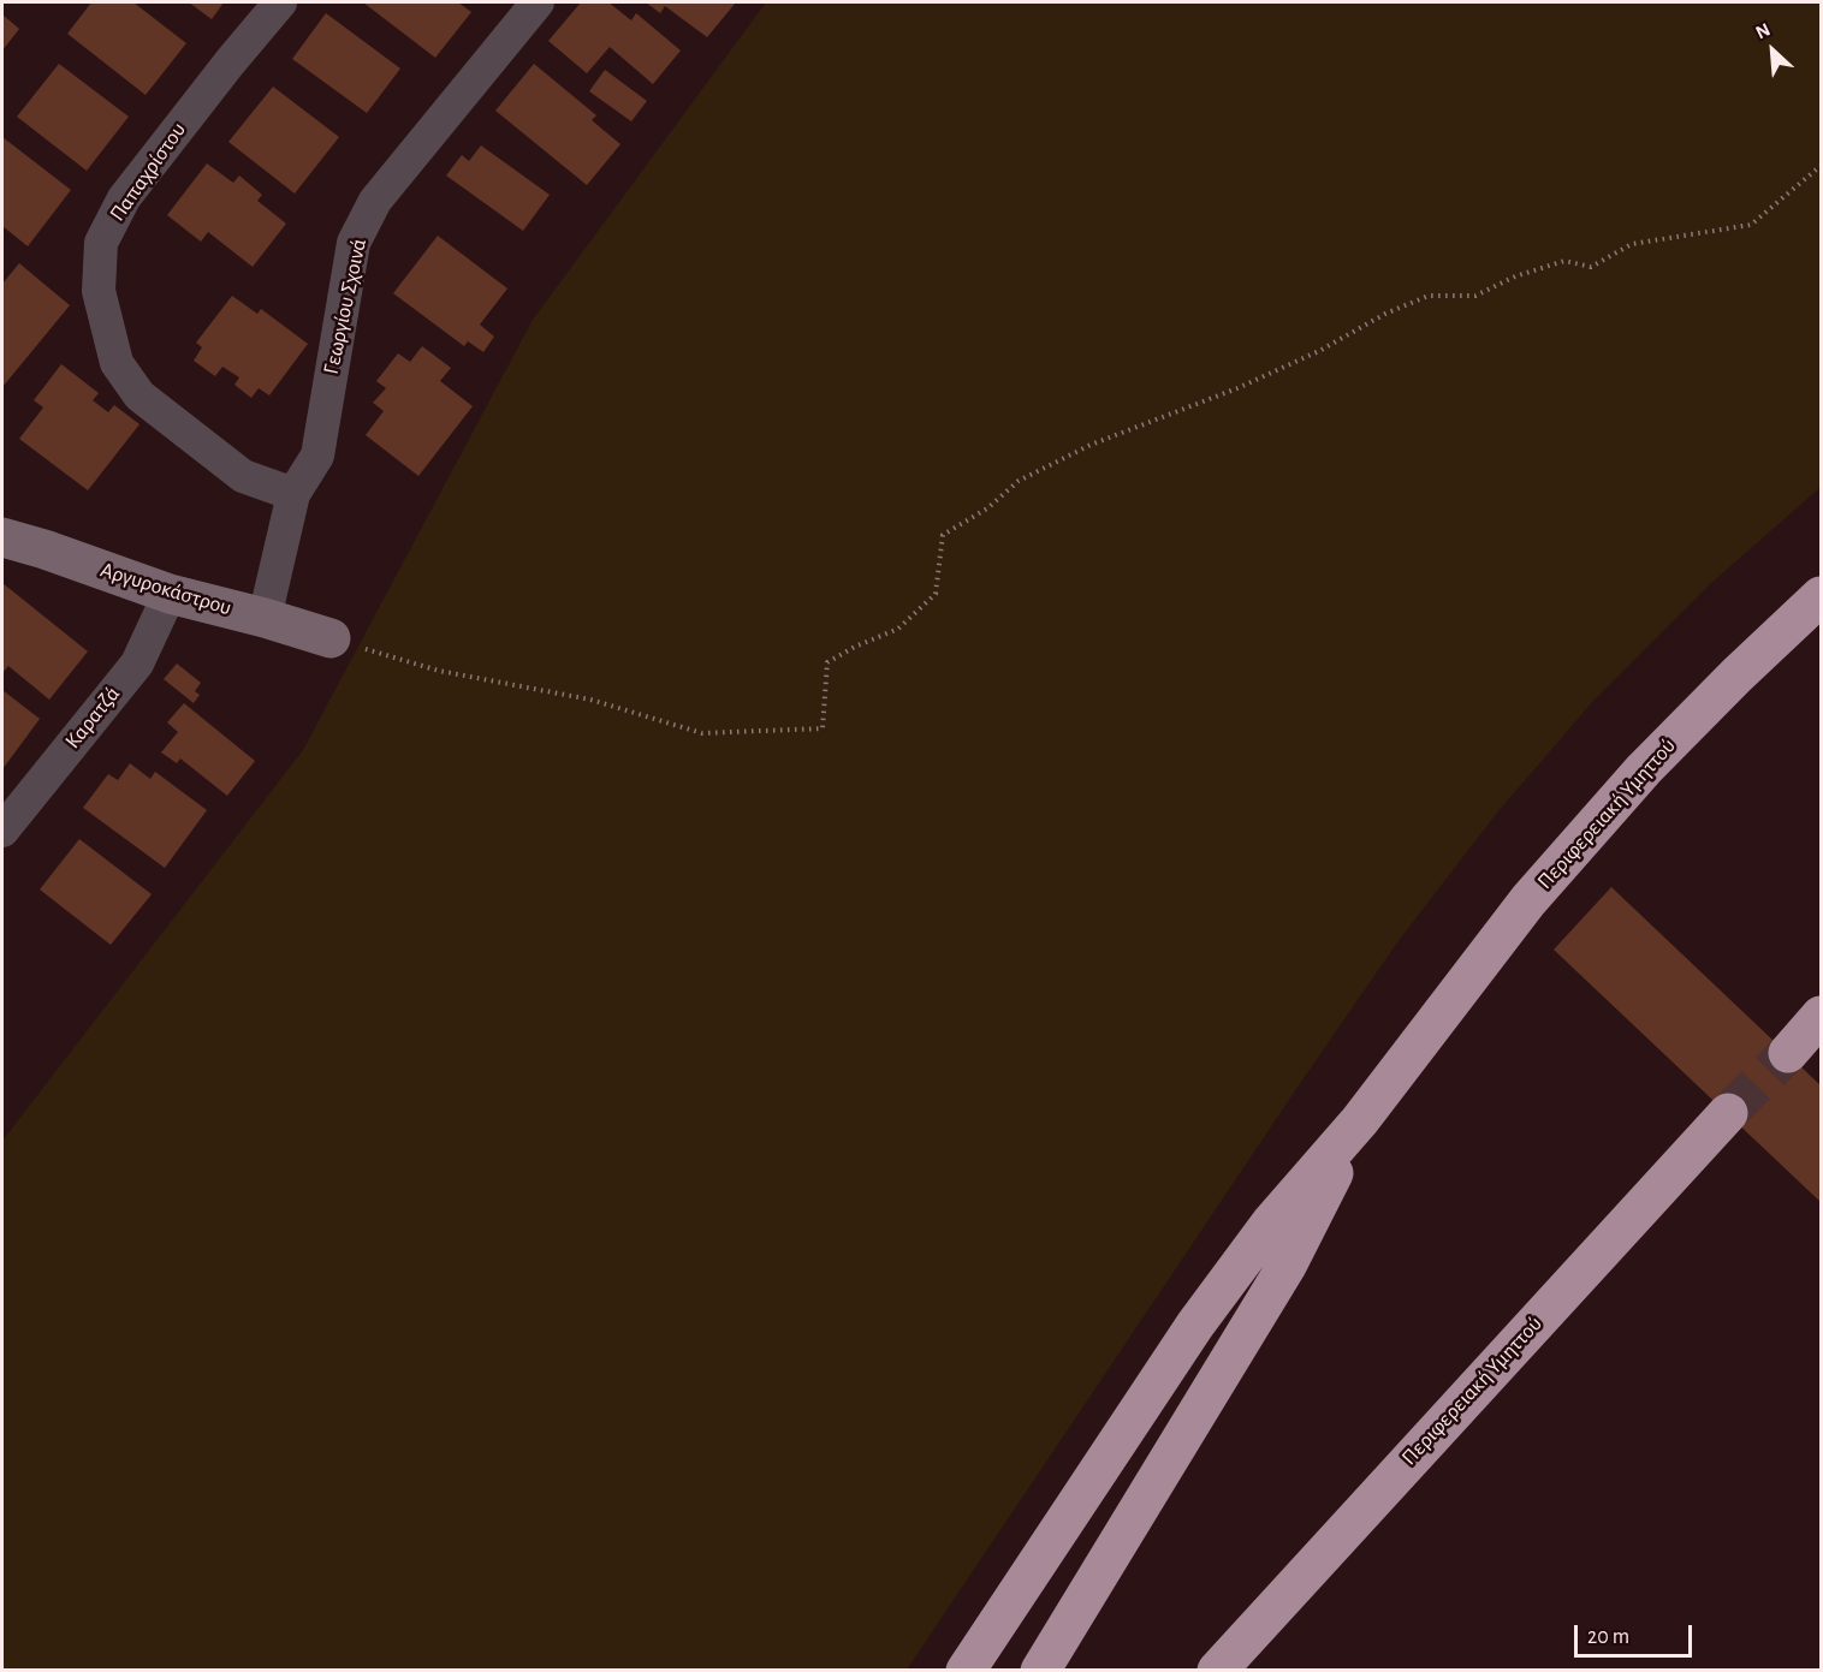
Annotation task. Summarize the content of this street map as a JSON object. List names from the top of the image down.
{
  "streets": {
    "highway": ["Περιφερειακή Υμηττού"],
    "street": [
      "Παπαχρίστου",
      "Γεωργίου Σχοινά",
      "Αργυροκάστρου",
      "Καρατζά"
    ]
  },
  "crossings": [
    ["Παπαχρίστου", "Γεωργίου Σχοινά"],
    ["Γεωργίου Σχοινά", "Αργυροκάστρου"],
    ["Αργυροκάστρου", "Καρατζά"]
  ],
  "scale_bar": "20 m",
  "north": "top left"
}
